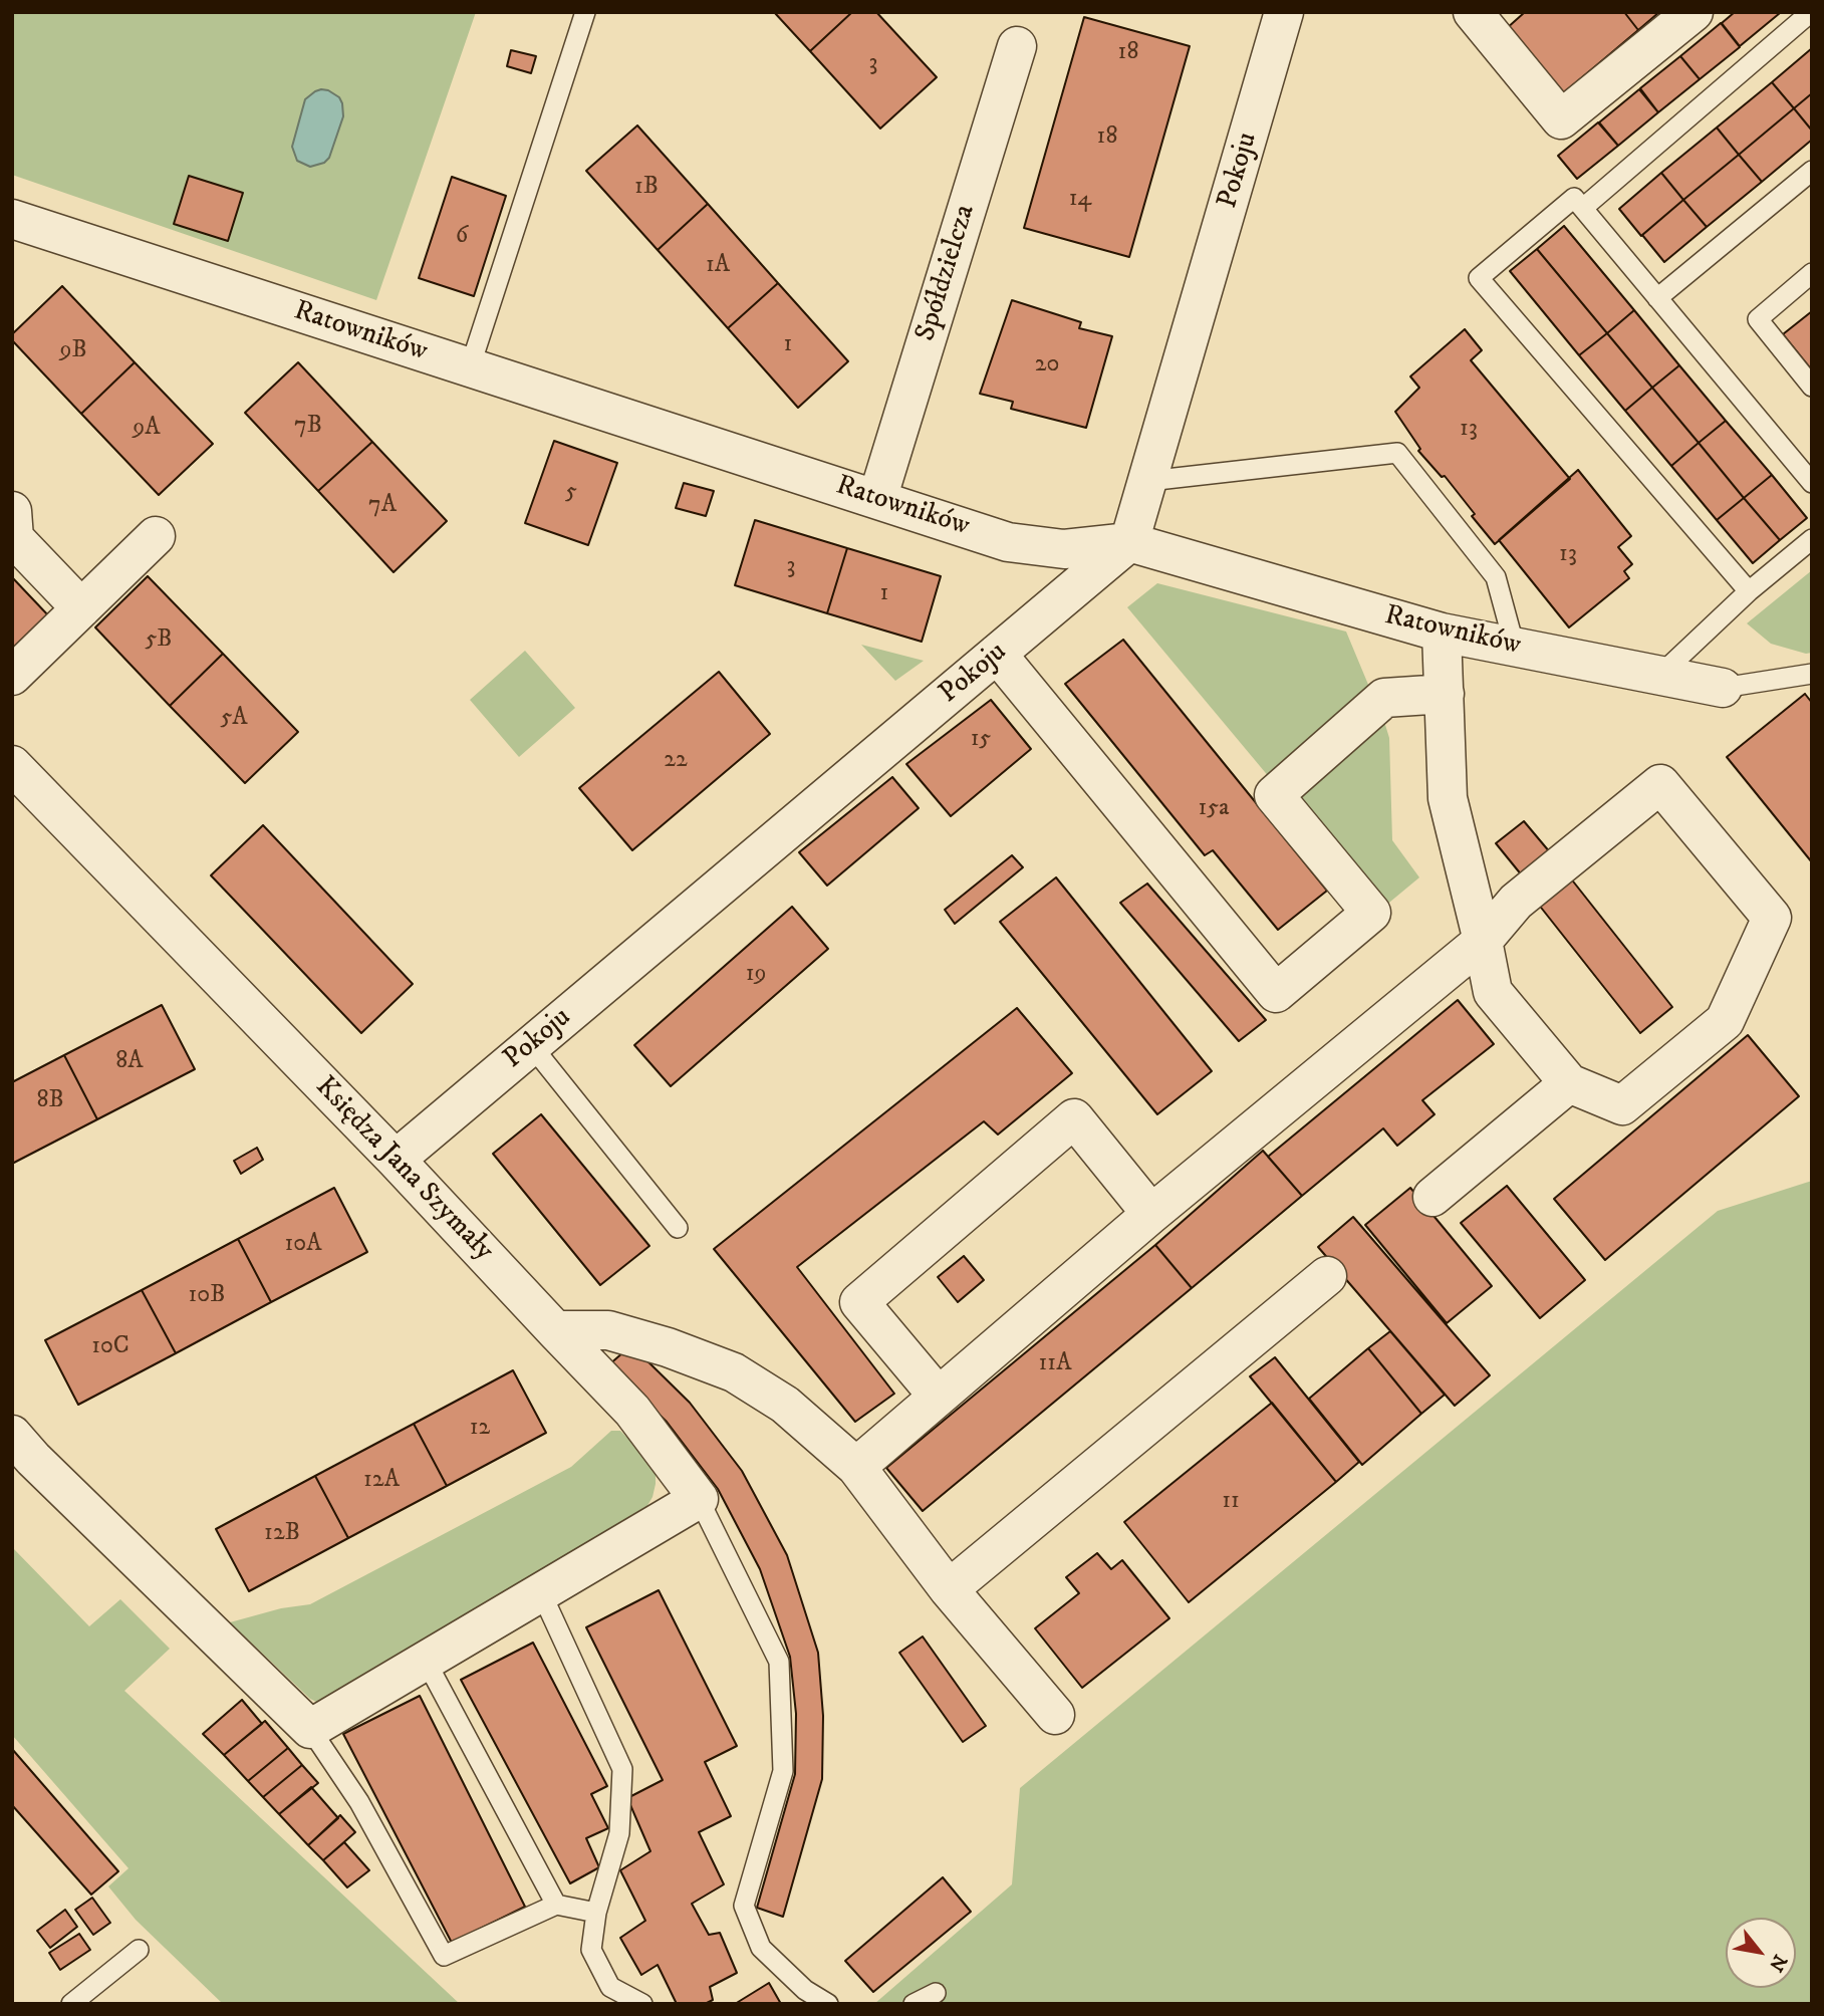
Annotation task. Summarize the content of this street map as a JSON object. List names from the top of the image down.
{
  "streets": {
    "street": [
      "Pokoju",
      "Spółdzielcza",
      "Ratowników",
      "Księdza Jana Szymały"
    ]
  },
  "crossings": [
    ["Pokoju", "Ratowników"],
    ["Pokoju", "Księdza Jana Szymały"],
    ["Spółdzielcza", "Ratowników"]
  ],
  "house_numbers": [
    "18",
    "3",
    "18",
    "1B",
    "14",
    "6",
    "1A",
    "1",
    "9B",
    "20",
    "7B",
    "9A",
    "13",
    "5",
    "7A",
    "13",
    "3",
    "1",
    "5B",
    "5A",
    "15",
    "22",
    "15a",
    "19",
    "8A",
    "8B",
    "10A",
    "10B",
    "10C",
    "11A",
    "12",
    "12A",
    "11",
    "12B"
  ],
  "north": "bottom right"
}
